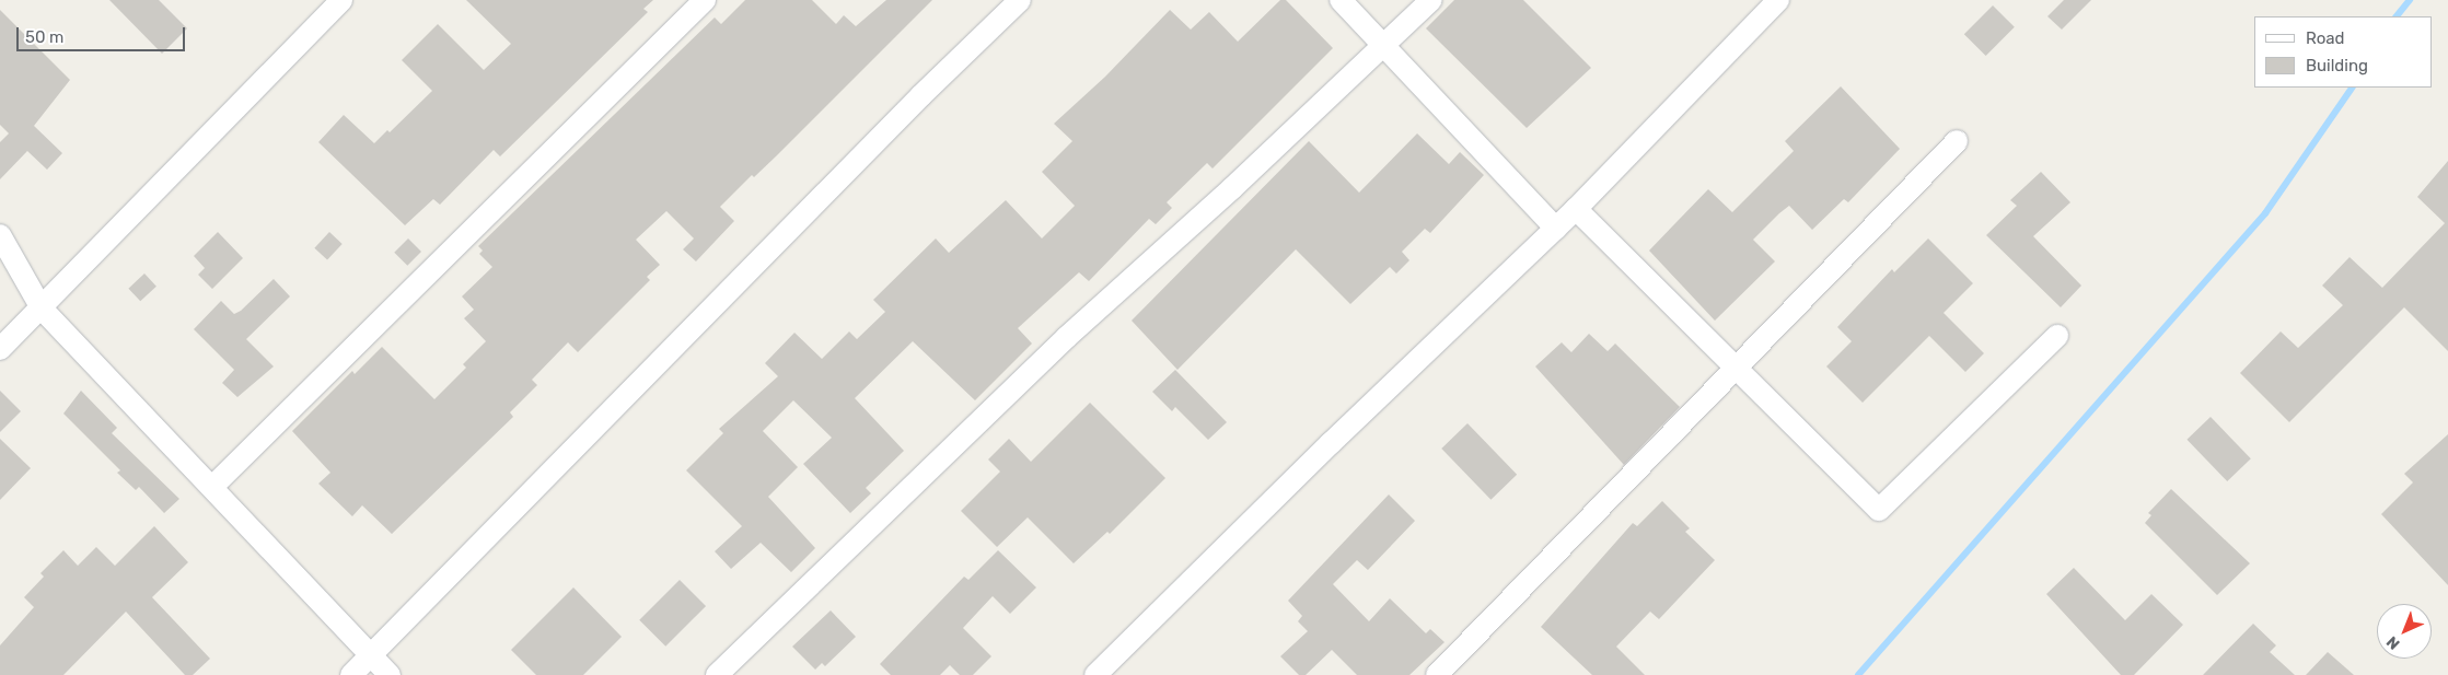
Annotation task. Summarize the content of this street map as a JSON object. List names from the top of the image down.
{
  "legend": ["Road", "Building"],
  "scale_bar": "50 m",
  "north": "bottom left"
}
